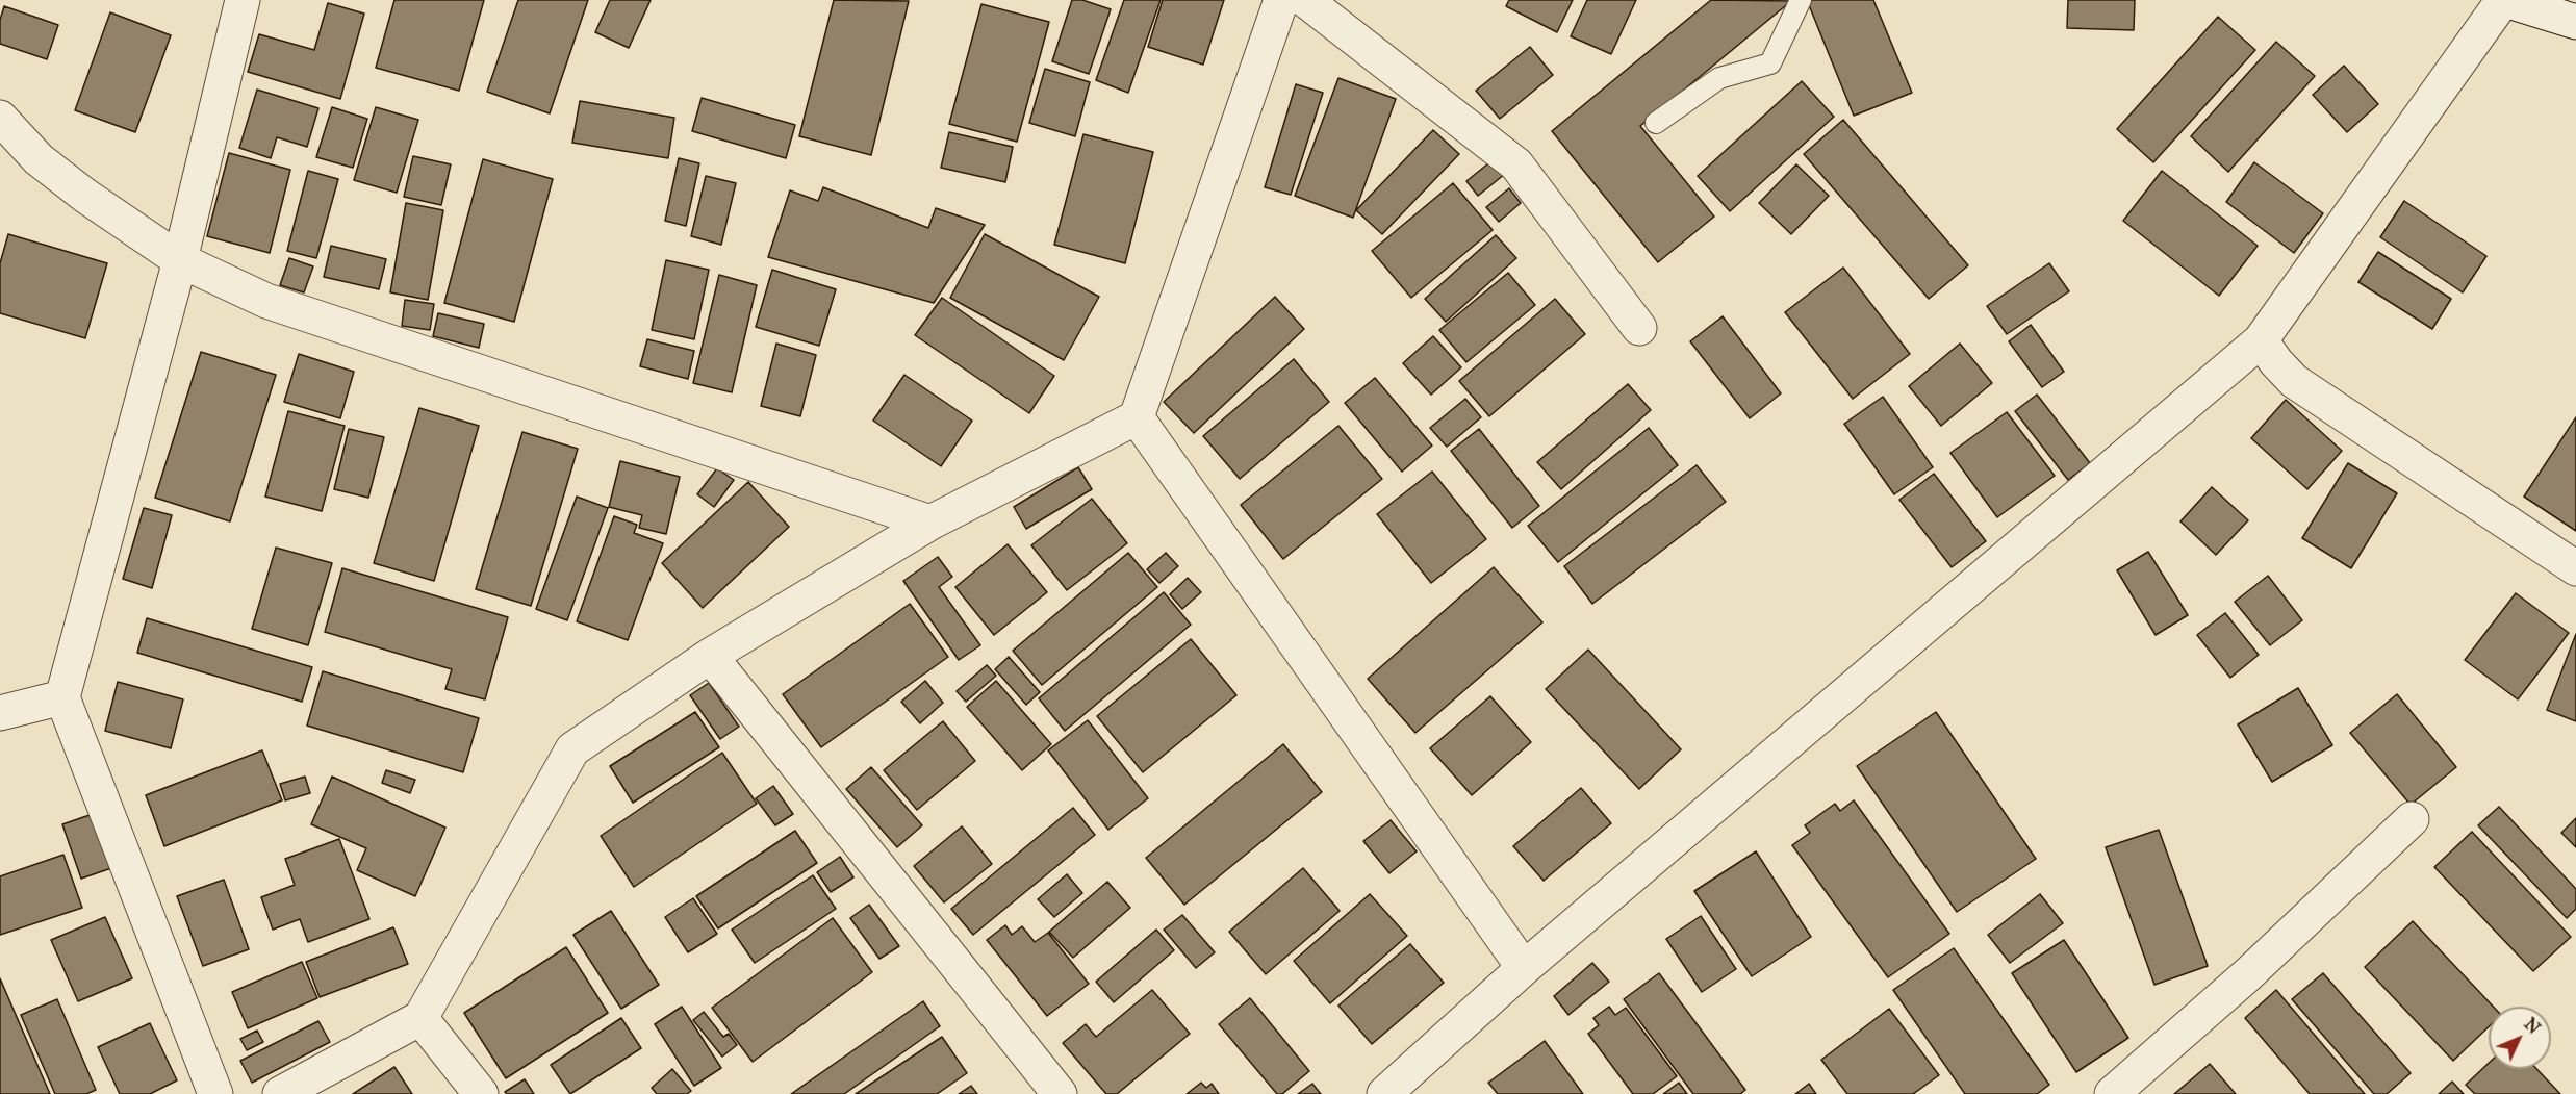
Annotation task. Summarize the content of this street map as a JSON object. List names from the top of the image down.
{
  "north": "top right"
}
